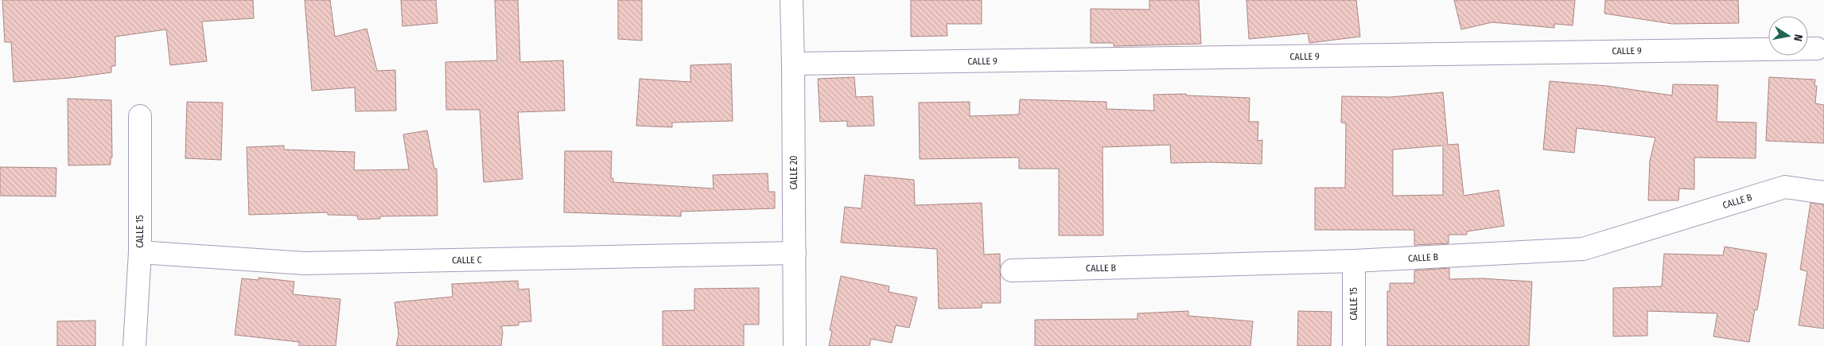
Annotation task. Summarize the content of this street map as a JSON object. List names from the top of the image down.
{
  "streets": {
    "street": [
      "CALLE 9",
      "CALLE 20",
      "CALLE B",
      "CALLE 15",
      "CALLE C"
    ]
  },
  "crossings": [
    ["CALLE 9", "CALLE 20"],
    ["CALLE 20", "CALLE C"],
    ["CALLE B", "CALLE 15"],
    ["CALLE 15", "CALLE C"]
  ],
  "north": "right"
}
